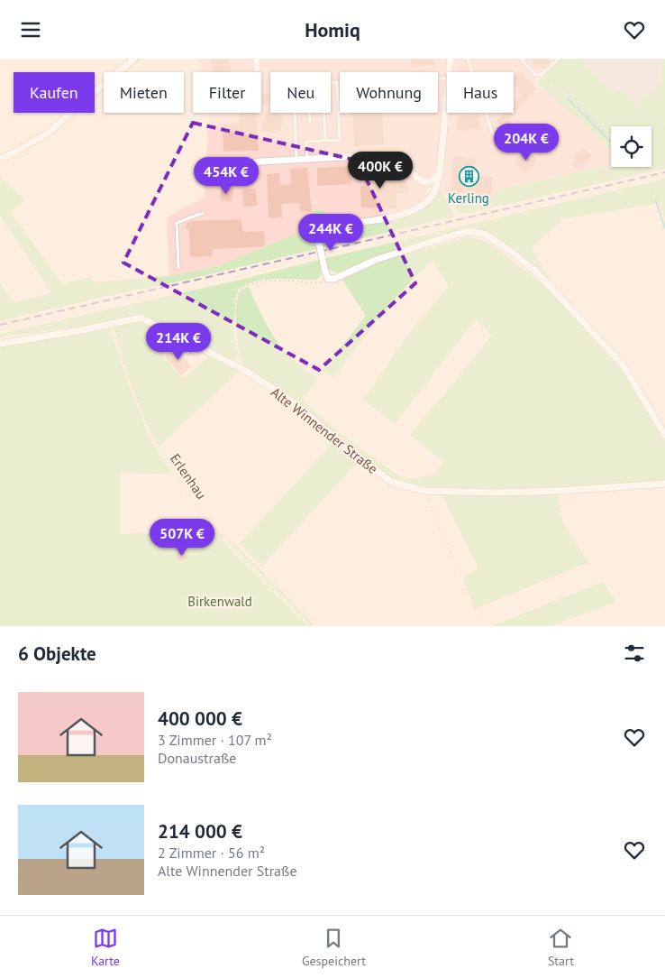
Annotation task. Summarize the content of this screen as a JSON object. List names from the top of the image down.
{
  "streets": {
    "street": ["Alte Winnender Straße"],
    "path": ["Erlenhau"]
  },
  "crossings": [
    ["Alte Winnender Straße", "Erlenhau"]
  ],
  "parks": ["Birkenwald"],
  "places": {
    "building": ["Kerling"]
  },
  "page": {
    "header": "Homiq",
    "chip": [
      "Kaufen",
      "Mieten",
      "Filter",
      "Neu",
      "Wohnung",
      "Haus"
    ],
    "price": [
      "204K €",
      "400K €",
      "454K €",
      "244K €",
      "214K €",
      "507K €"
    ],
    "heading": "6 Objekte",
    "list": [
      {
        "name": "400 000 €",
        "note": "3 Zimmer · 107 m² · Donaustraße"
      },
      {
        "name": "214 000 €",
        "note": "2 Zimmer · 56 m² · Alte Winnender Straße"
      }
    ],
    "tabs": ["Karte", "Gespeichert", "Start"]
  }
}
